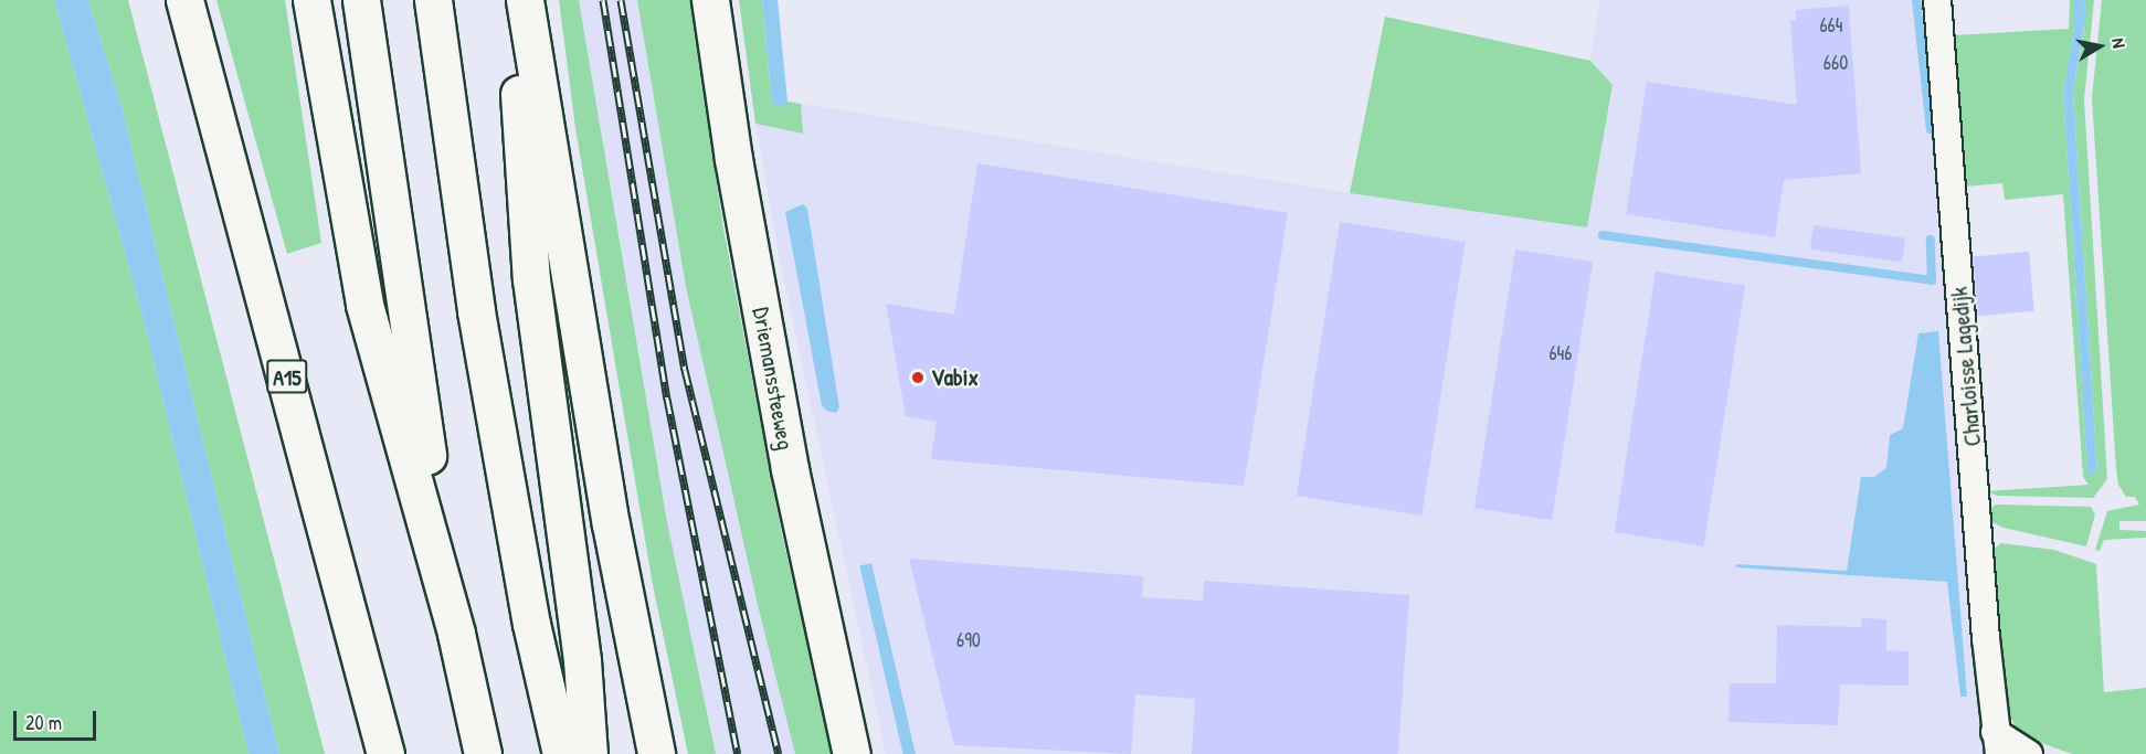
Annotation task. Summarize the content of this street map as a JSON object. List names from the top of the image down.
{
  "streets": {
    "main road": ["A15", "Driemanssteeweg"],
    "street": ["Charloisse Lagedijk"]
  },
  "places": ["Vabix"],
  "house_numbers": [
    "664",
    "660",
    "646",
    "690"
  ],
  "scale_bar": "20 m",
  "north": "right"
}
